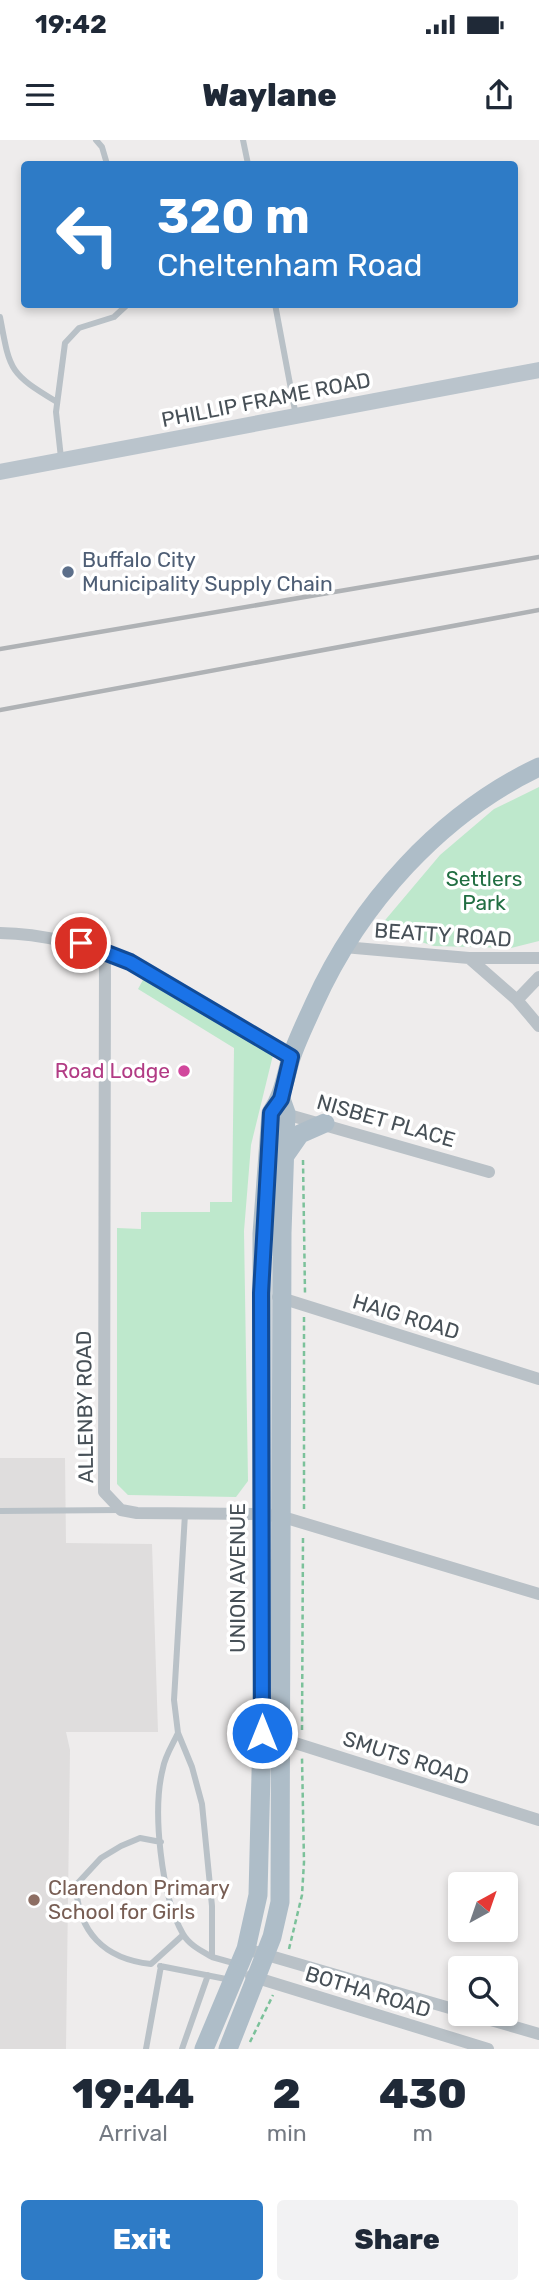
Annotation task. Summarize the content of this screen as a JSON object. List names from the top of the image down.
{
  "streets": {
    "main road": ["UNION AVENUE"],
    "street": [
      "PHILLIP FRAME ROAD",
      "BEATTY ROAD",
      "NISBET PLACE",
      "HAIG ROAD",
      "ALLENBY ROAD",
      "SMUTS ROAD",
      "BOTHA ROAD"
    ]
  },
  "crossings": [
    ["BEATTY ROAD", "UNION AVENUE"],
    ["NISBET PLACE", "UNION AVENUE"],
    ["HAIG ROAD", "UNION AVENUE"],
    ["UNION AVENUE", "SMUTS ROAD"],
    ["UNION AVENUE", "BOTHA ROAD"]
  ],
  "parks": ["Settlers Park"],
  "places": ["Buffalo City Municipality Supply Chain", "Road Lodge", "Clarendon Primary School for Girls"],
  "north": "top right",
  "page": {
    "status": "19:42",
    "header": "Waylane",
    "turn": ["320 m", "Cheltenham Road"],
    "eta": [
      "19:44",
      "Arrival",
      "2",
      "min",
      "430",
      "m"
    ],
    "buttons": ["Exit", "Share"]
  }
}
